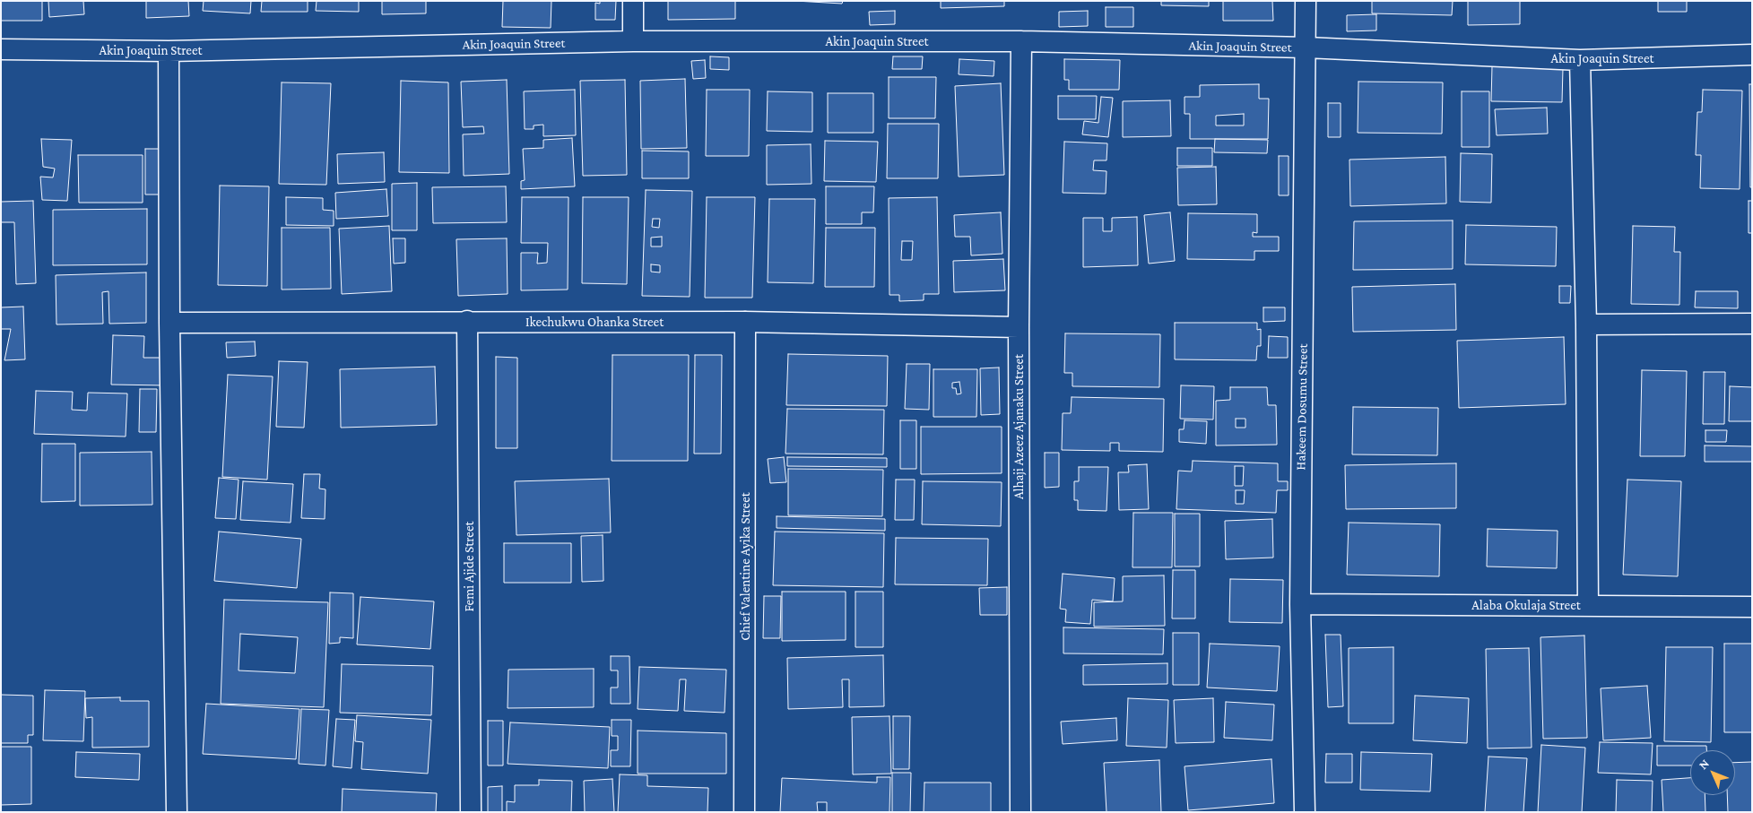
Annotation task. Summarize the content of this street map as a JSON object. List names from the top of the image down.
{
  "streets": {
    "street": [
      "Akin Joaquin Street",
      "Ikechukwu Ohanka Street",
      "Hakeem Dosumu Street",
      "Alhaji Azeez Ajanaku Street",
      "Femi Ajide Street",
      "Chief Valentine Ayika Street",
      "Alaba Okulaja Street"
    ]
  },
  "crossings": [
    ["Akin Joaquin Street", "Hakeem Dosumu Street"],
    ["Akin Joaquin Street", "Alhaji Azeez Ajanaku Street"],
    ["Ikechukwu Ohanka Street", "Alhaji Azeez Ajanaku Street"],
    ["Ikechukwu Ohanka Street", "Femi Ajide Street"],
    ["Ikechukwu Ohanka Street", "Chief Valentine Ayika Street"],
    ["Hakeem Dosumu Street", "Alaba Okulaja Street"]
  ],
  "north": "top left"
}
